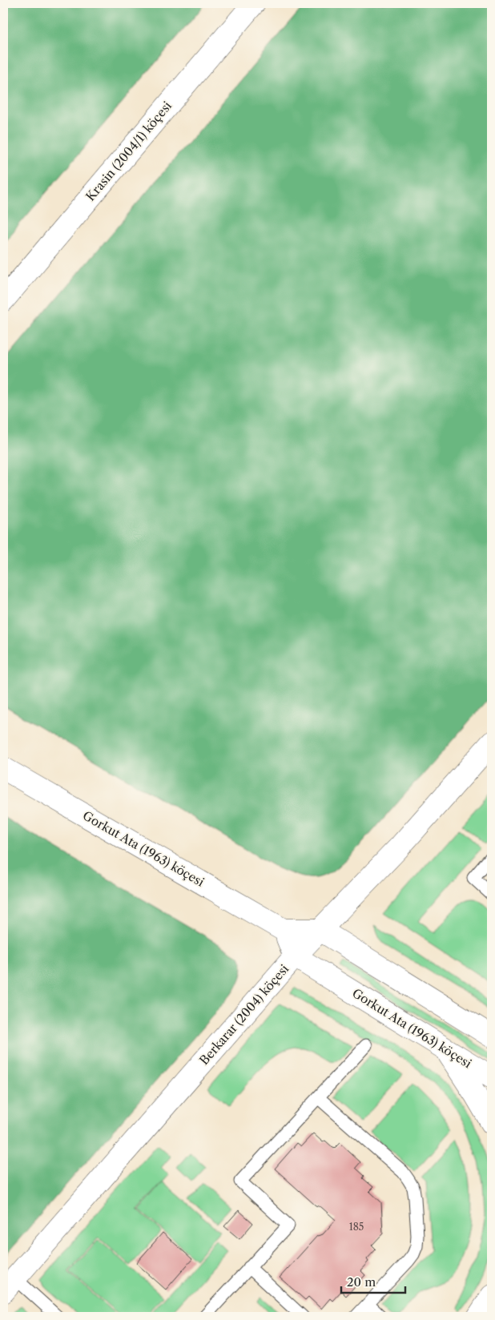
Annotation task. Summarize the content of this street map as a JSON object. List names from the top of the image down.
{
  "streets": {
    "street": ["Krasin (2004/1) köçesi", "Gorkut Ata (1963) köçesi", "Berkarar (2004) köçesi"]
  },
  "crossings": [
    ["Gorkut Ata (1963) köçesi", "Berkarar (2004) köçesi"]
  ],
  "house_numbers": ["185"],
  "scale_bar": "20 m"
}
